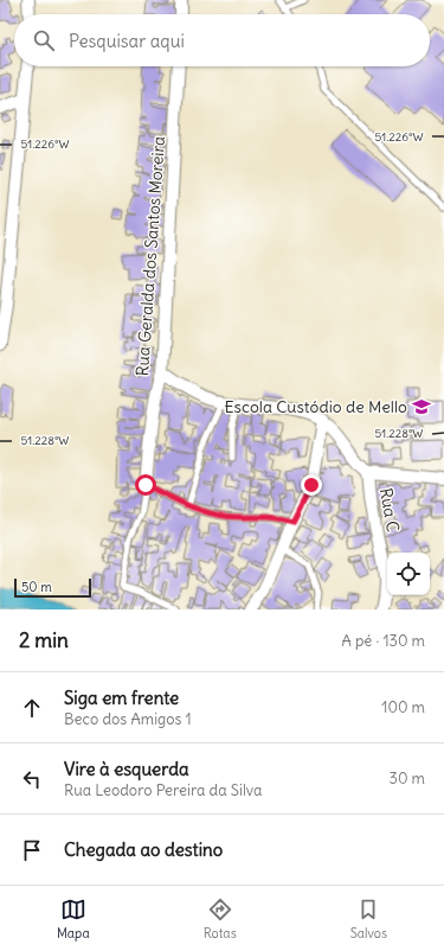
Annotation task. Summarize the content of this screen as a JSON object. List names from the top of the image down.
{
  "streets": {
    "street": ["Rua Geralda dos Santos Moreira", "Rua C"]
  },
  "places": {
    "school or university": ["Escola Custódio de Mello"]
  },
  "scale_bar": "50 m",
  "page": {
    "search": "Pesquisar aqui",
    "scale": "50 m",
    "heading": ["2 min", "A pé · 130 m"],
    "list": [
      ["Siga em frente", "Beco dos Amigos 1", "100 m"],
      ["Vire à esquerda", "Rua Leodoro Pereira da Silva", "30 m"],
      "Chegada ao destino"
    ],
    "nav": ["Mapa", "Rotas", "Salvos"]
  },
  "coordinates": ["51.226°W", "51.228°W"]
}
